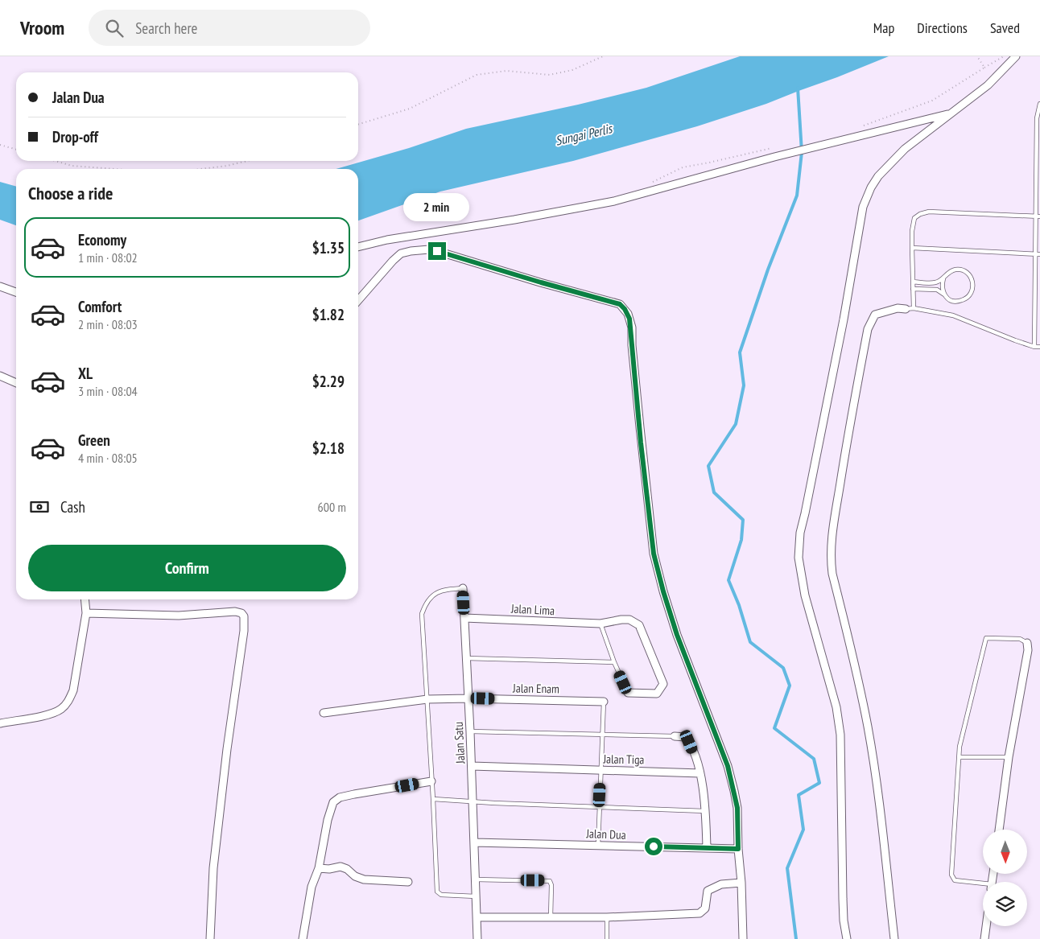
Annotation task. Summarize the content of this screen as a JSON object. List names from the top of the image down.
{
  "streets": {
    "street": [
      "Jalan Lima",
      "Jalan Enam",
      "Jalan Satu",
      "Jalan Tiga",
      "Jalan Dua"
    ]
  },
  "crossings": [
    ["Jalan Lima", "Jalan Satu"],
    ["Jalan Enam", "Jalan Satu"],
    ["Jalan Satu", "Jalan Tiga"],
    ["Jalan Satu", "Jalan Dua"]
  ],
  "water": ["Sungai Perlis"],
  "north": "bottom",
  "page": {
    "header": "Vroom",
    "search": "Search here",
    "nav": ["Map", "Directions", "Saved"],
    "banner": ["Jalan Dua", "Drop-off"],
    "heading": "Choose a ride",
    "bubble": "2 min",
    "list": [
      {
        "name": "Economy",
        "note": "1 min · 08:02",
        "value": "$1.35"
      },
      {
        "name": "Comfort",
        "note": "2 min · 08:03",
        "value": "$1.82"
      },
      {
        "name": "XL",
        "note": "3 min · 08:04",
        "value": "$2.29"
      },
      {
        "name": "Green",
        "note": "4 min · 08:05",
        "value": "$2.18"
      }
    ],
    "pay": ["Cash", "600 m"],
    "buttons": "Confirm"
  }
}
